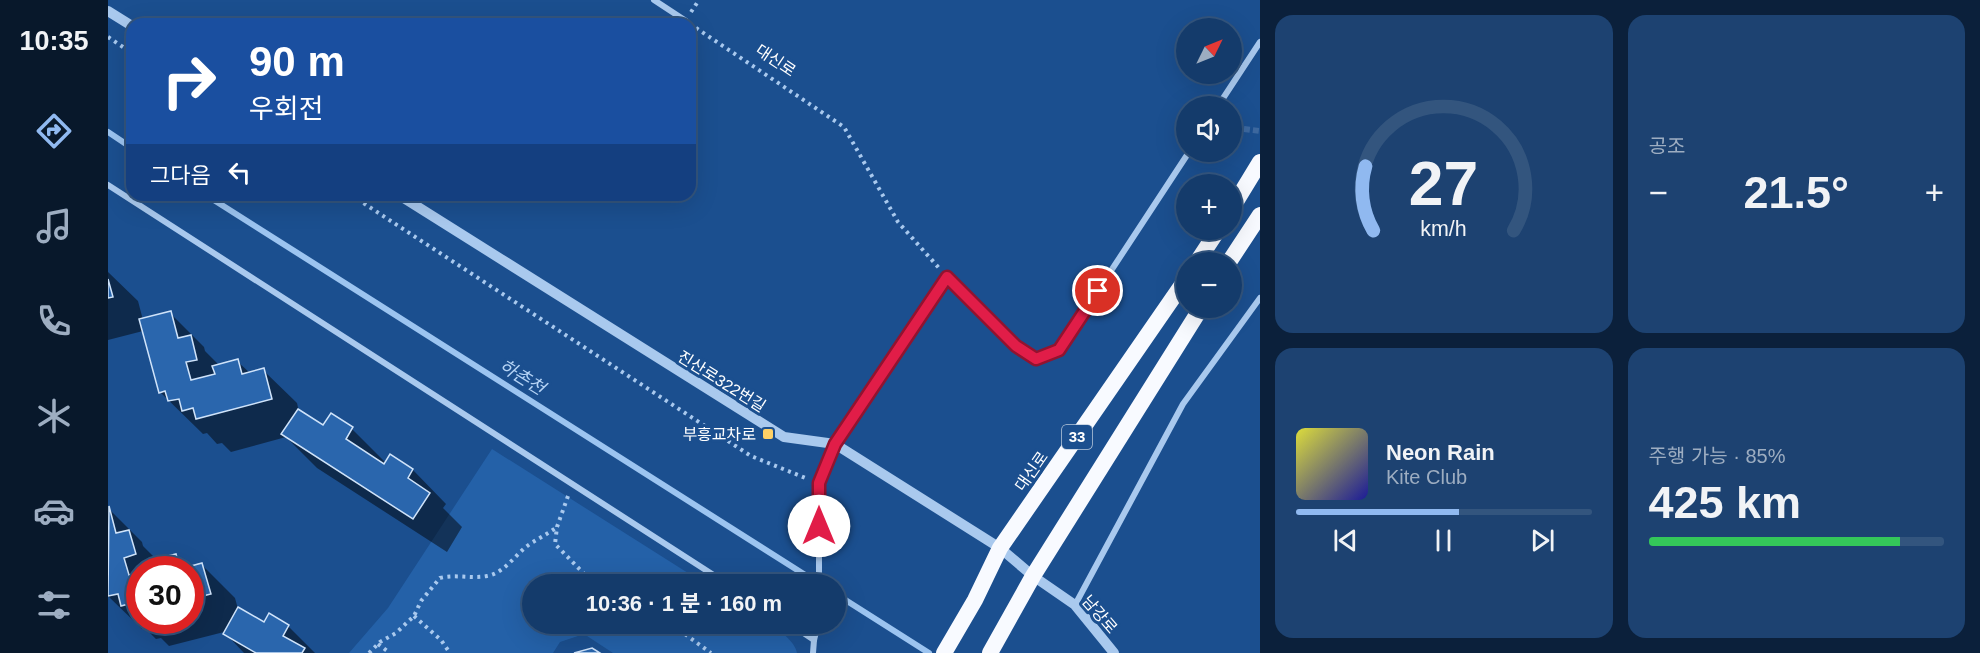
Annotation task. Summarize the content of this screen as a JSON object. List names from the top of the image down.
{
  "streets": {
    "highway": ["대신로", "33"],
    "street": ["진산로322번길", "남강로"]
  },
  "crossings": [
    ["대신로", "진산로322번길"],
    ["진산로322번길", "33"],
    ["진산로322번길", "남강로"],
    ["33", "남강로"]
  ],
  "water": ["하촌천"],
  "places": {
    "transit": ["부흥교차로"]
  },
  "north": "top right",
  "page": {
    "tabs": "10:35",
    "tile": [
      "공조",
      ["주행 가능 · 85%", "425 km"]
    ],
    "map_buttons": ["+", "−"],
    "turn": ["90 m", "우회전"],
    "then": "그다음",
    "heat": ["−", "21.5°", "+"],
    "song": ["Neon Rain", "Kite Club"],
    "limit": "30",
    "trip": "10:36 · 1 분 · 160 m",
    "gauge": ["27", "km/h"]
  }
}
